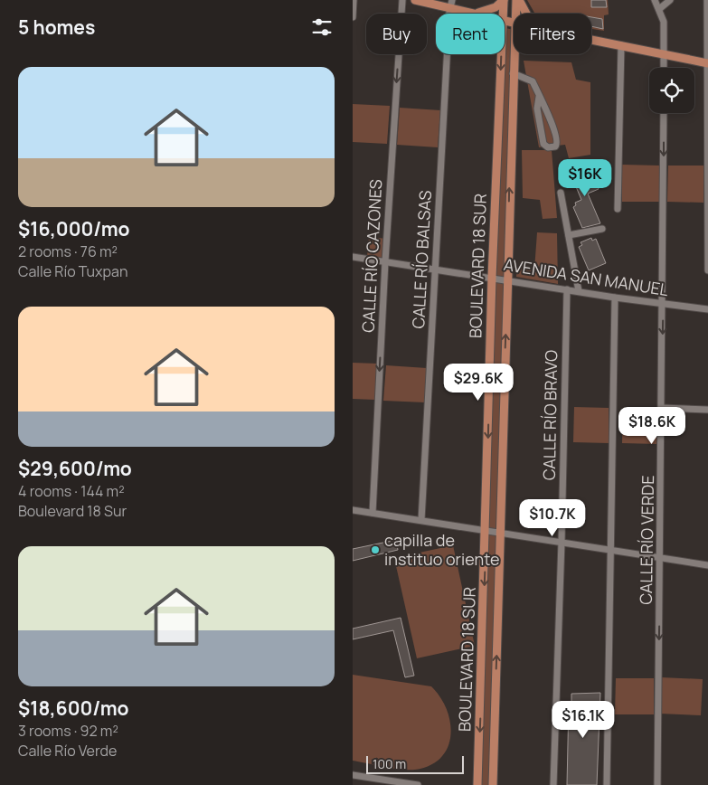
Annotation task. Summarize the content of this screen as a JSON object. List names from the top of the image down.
{
  "streets": {
    "main road": ["BOULEVARD 18 SUR"],
    "street": [
      "CALLE RÍO CAZONES",
      "CALLE RÍO BALSAS",
      "AVENIDA SAN MANUEL",
      "CALLE RÍO BRAVO",
      "CALLE RÍO VERDE"
    ]
  },
  "crossings": [
    ["CALLE RÍO CAZONES", "AVENIDA SAN MANUEL"],
    ["CALLE RÍO BALSAS", "AVENIDA SAN MANUEL"],
    ["BOULEVARD 18 SUR", "AVENIDA SAN MANUEL"],
    ["AVENIDA SAN MANUEL", "CALLE RÍO BRAVO"],
    ["AVENIDA SAN MANUEL", "CALLE RÍO VERDE"]
  ],
  "one_way": ["CALLE RÍO CAZONES"],
  "places": ["capilla de instituo oriente"],
  "scale_bar": "100 m",
  "page": {
    "heading": "5 homes",
    "chip": ["Buy", "Rent", "Filters"],
    "list": [
      {
        "name": "$16,000/mo",
        "note": "2 rooms · 76 m² · Calle Río Tuxpan"
      },
      {
        "name": "$29,600/mo",
        "note": "4 rooms · 144 m² · Boulevard 18 Sur"
      },
      {
        "name": "$18,600/mo",
        "note": "3 rooms · 92 m² · Calle Río Verde"
      }
    ],
    "price": [
      "$16K",
      "$29.6K",
      "$18.6K",
      "$10.7K",
      "$16.1K"
    ],
    "scale": "100 m"
  }
}
